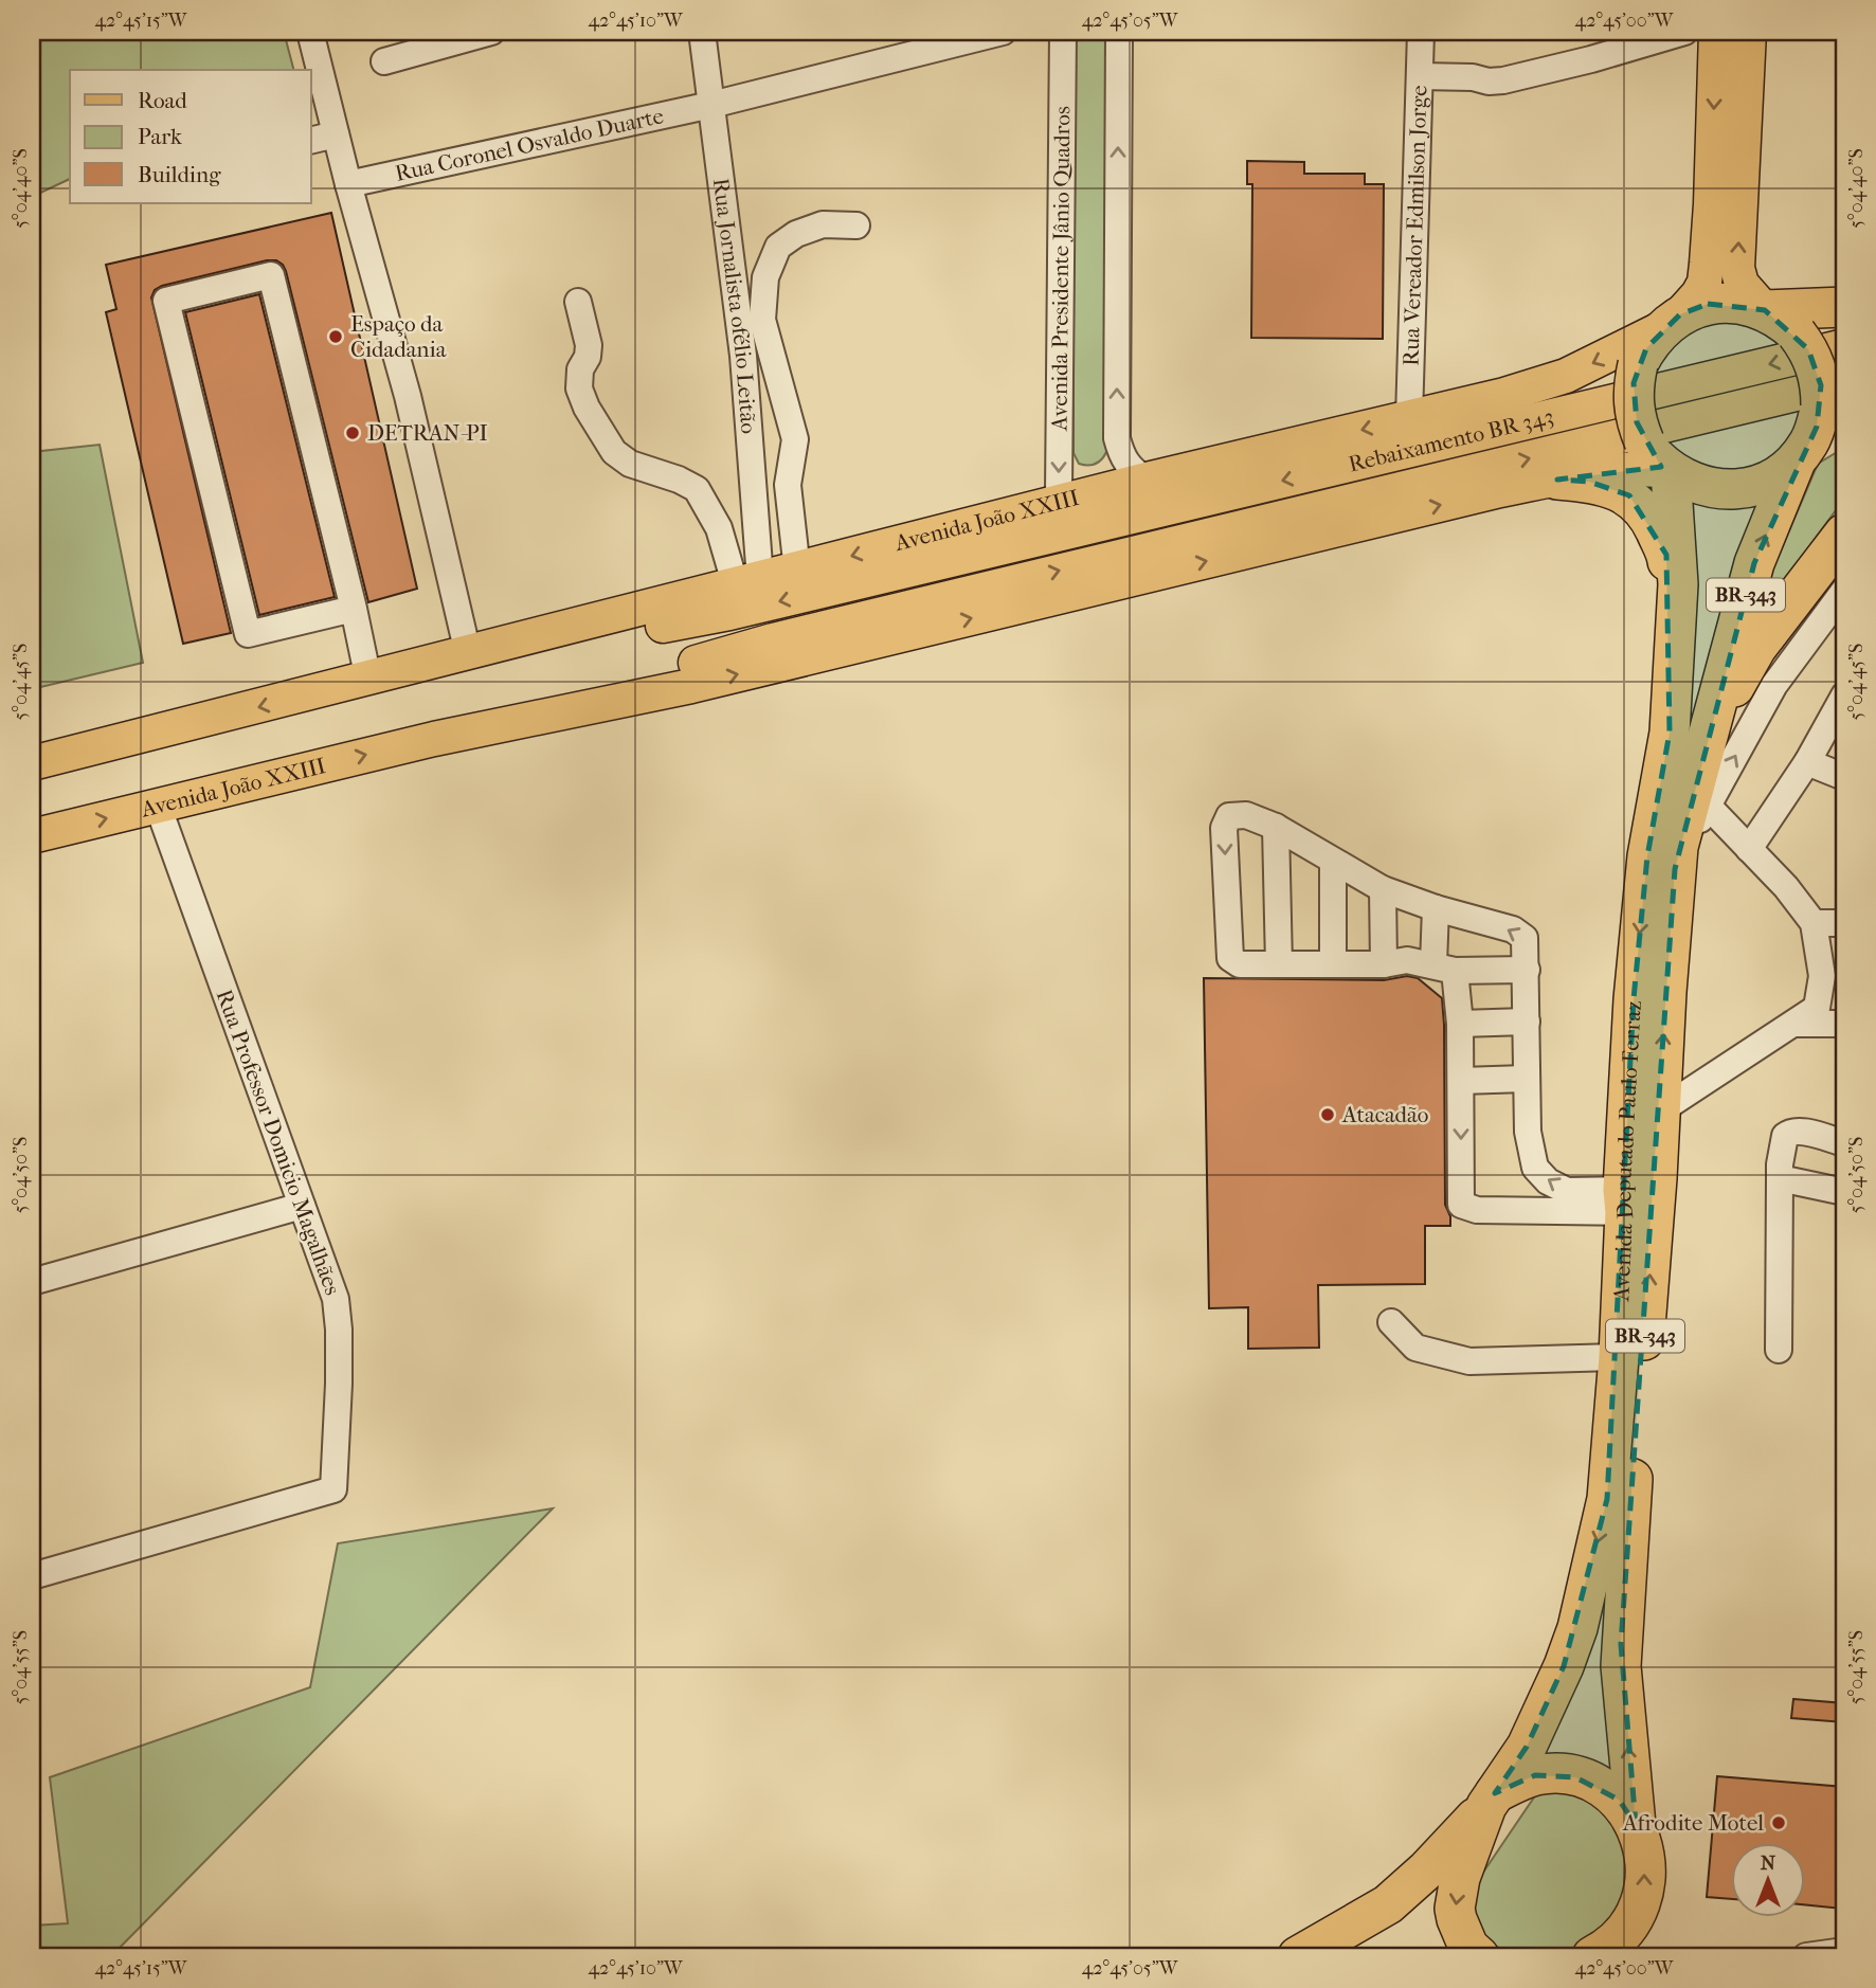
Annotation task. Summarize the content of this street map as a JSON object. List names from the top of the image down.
{
  "streets": {
    "highway": ["BR-343", "Avenida Deputado Paulo Ferraz"],
    "main road": ["Rebaixamento BR 343", "Avenida João XXIII"],
    "street": [
      "Rua Coronel Osvaldo Duarte",
      "Rua Vereador Edmilson Jorge",
      "Avenida Presidente Jânio Quadros",
      "Rua Jornalista ofélio Leitão",
      "Rua Professor Domicio Magalhães"
    ]
  },
  "crossings": [
    ["Rua Coronel Osvaldo Duarte", "Rua Jornalista ofélio Leitão"],
    ["Rua Vereador Edmilson Jorge", "Avenida João XXIII"],
    ["Avenida Presidente Jânio Quadros", "Rebaixamento BR 343"],
    ["Avenida Presidente Jânio Quadros", "Avenida João XXIII"],
    ["Rua Jornalista ofélio Leitão", "Avenida João XXIII"],
    ["Rebaixamento BR 343", "Avenida João XXIII"],
    ["Rebaixamento BR 343", "BR-343"],
    ["Avenida João XXIII", "BR-343"],
    ["Avenida João XXIII", "Rua Professor Domicio Magalhães"],
    ["Avenida João XXIII", "Avenida Deputado Paulo Ferraz"],
    ["BR-343", "Avenida Deputado Paulo Ferraz"]
  ],
  "places": [
    "Espaço da Cidadania",
    "DETRAN-PI",
    "Atacadão",
    "Afrodite Motel"
  ],
  "legend": ["Road", "Park", "Building"],
  "north": "top",
  "coordinates": [
    "42°45'15\"W",
    "42°45'10\"W",
    "42°45'05\"W",
    "42°45'00\"W",
    "5°04'40\"S",
    "5°04'45\"S",
    "5°04'50\"S",
    "5°04'55\"S"
  ]
}
